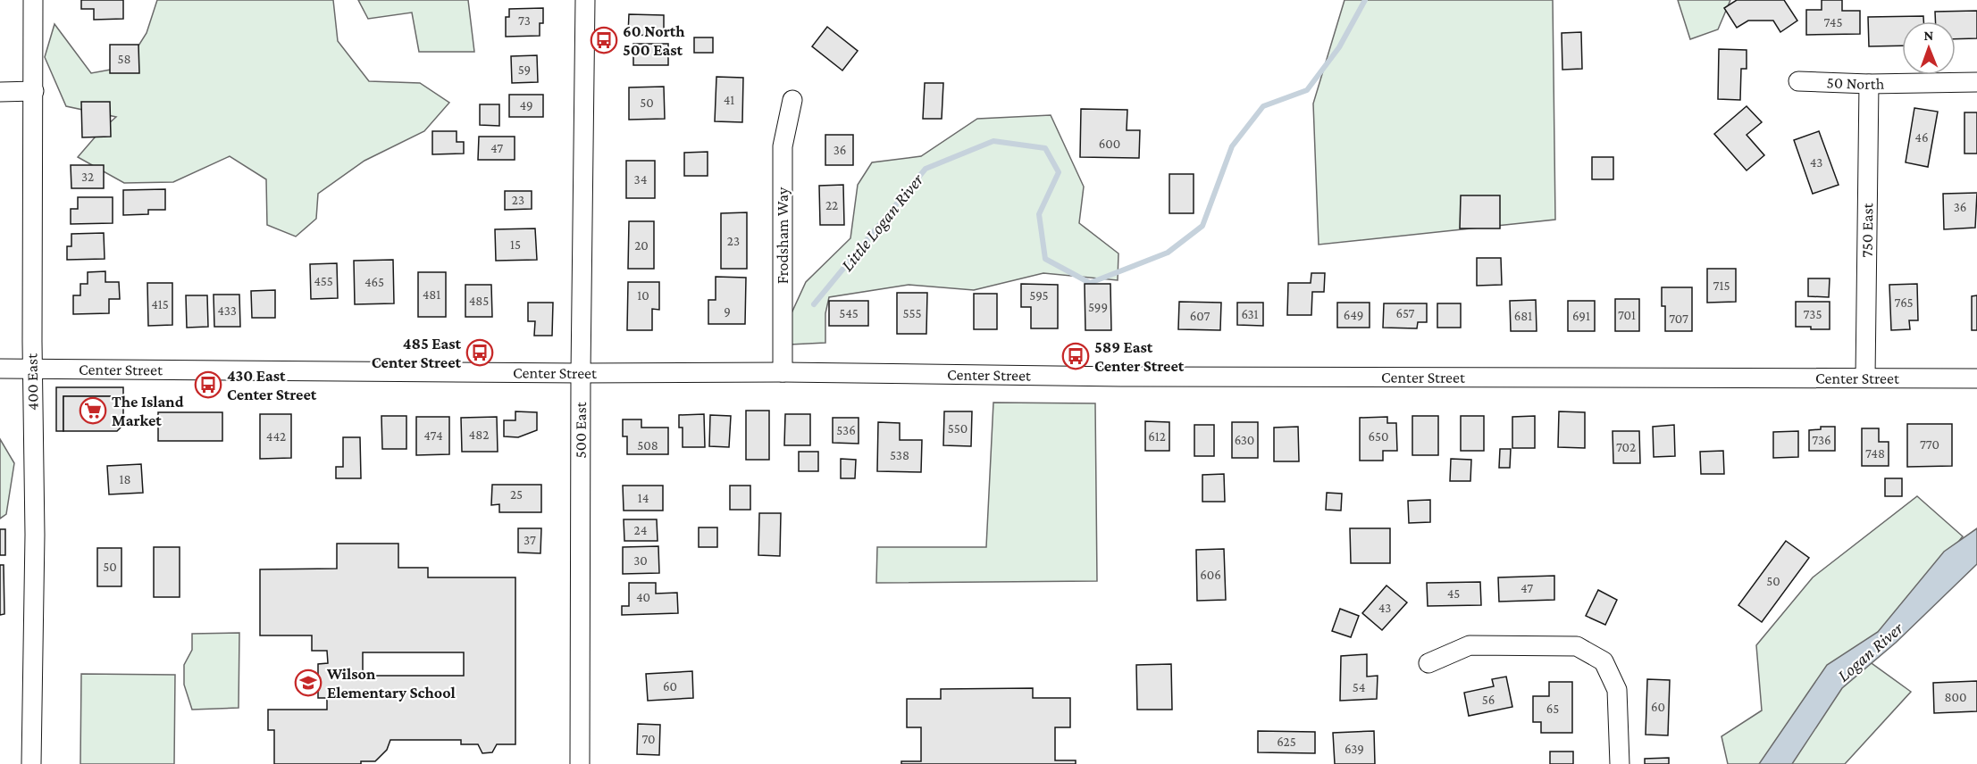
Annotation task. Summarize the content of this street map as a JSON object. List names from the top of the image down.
{
  "streets": {
    "street": [
      "50 North",
      "750 East",
      "Frodsham Way",
      "Center Street",
      "400 East",
      "500 East"
    ]
  },
  "crossings": [
    ["50 North", "750 East"],
    ["750 East", "Center Street"],
    ["Frodsham Way", "Center Street"],
    ["Center Street", "400 East"],
    ["Center Street", "500 East"]
  ],
  "water": ["Little Logan River", "Logan River"],
  "places": {
    "bus stop": [
      "60 North 500 East",
      "485 East Center Street",
      "589 East Center Street",
      "430 East Center Street"
    ],
    "supermarket": ["The Island Market"],
    "school or university": ["Wilson Elementary School"]
  },
  "house_numbers": [
    "73",
    "745",
    "58",
    "59",
    "41",
    "50",
    "49",
    "46",
    "600",
    "47",
    "36",
    "43",
    "32",
    "34",
    "23",
    "22",
    "36",
    "23",
    "15",
    "20",
    "455",
    "465",
    "715",
    "481",
    "10",
    "595",
    "485",
    "765",
    "415",
    "599",
    "433",
    "9",
    "545",
    "555",
    "657",
    "631",
    "735",
    "649",
    "701",
    "607",
    "681",
    "691",
    "707",
    "550",
    "536",
    "482",
    "474",
    "442",
    "612",
    "650",
    "630",
    "736",
    "770",
    "508",
    "702",
    "748",
    "538",
    "18",
    "25",
    "14",
    "24",
    "37",
    "30",
    "50",
    "606",
    "50",
    "47",
    "45",
    "40",
    "43",
    "60",
    "54",
    "800",
    "56",
    "60",
    "65",
    "70",
    "625",
    "639"
  ],
  "north": "top"
}
